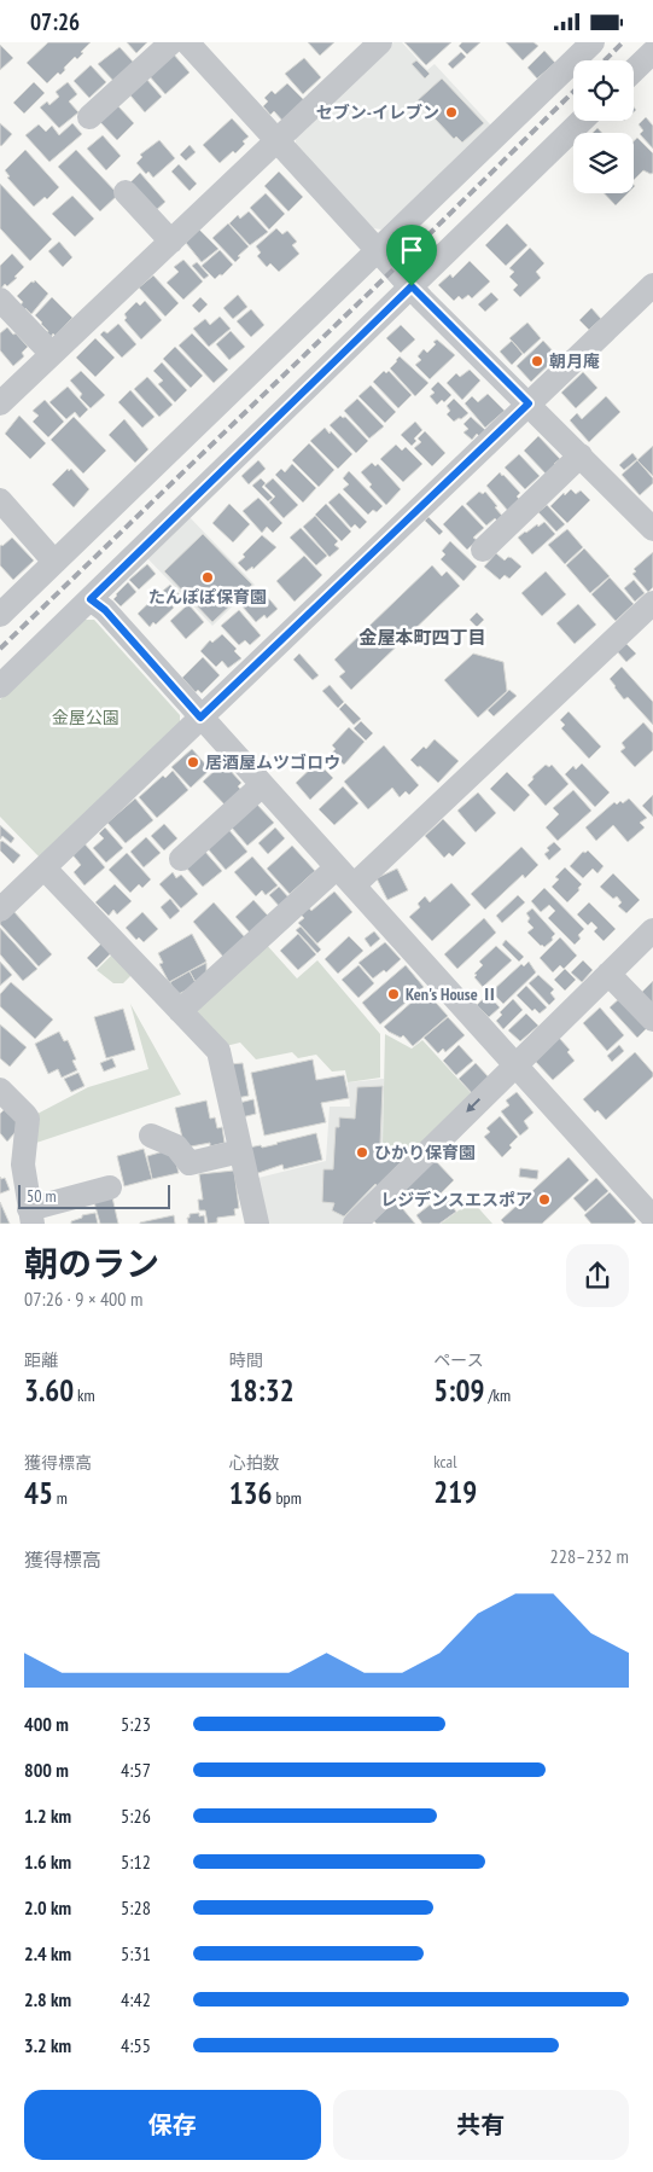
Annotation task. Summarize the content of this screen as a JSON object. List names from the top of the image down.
{
  "districts": ["金屋本町四丁目"],
  "parks": ["金屋公園"],
  "places": [
    "セブン-イレブン",
    "朝月庵",
    "たんぽぽ保育園",
    "居酒屋ムツゴロウ",
    "Ken's House Ⅱ",
    "ひかり保育園",
    "レジデンスエスポア"
  ],
  "scale_bar": "50 m",
  "page": {
    "status": "07:26",
    "scale": "50 m",
    "heading": ["朝のラン", "07:26 · 9 × 400 m"],
    "stats": [
      ["距離", "3.60 km"],
      ["時間", "18:32"],
      ["ペース", "5:09 /km"],
      ["獲得標高", "45 m"],
      ["心拍数", "136 bpm"],
      ["kcal", "219"]
    ],
    "chart": ["獲得標高", "228–232 m"],
    "list": [
      {
        "name": "400 m",
        "note": "5:23"
      },
      {
        "name": "800 m",
        "note": "4:57"
      },
      {
        "name": "1.2 km",
        "note": "5:26"
      },
      {
        "name": "1.6 km",
        "note": "5:12"
      },
      {
        "name": "2.0 km",
        "note": "5:28"
      },
      {
        "name": "2.4 km",
        "note": "5:31"
      },
      {
        "name": "2.8 km",
        "note": "4:42"
      },
      {
        "name": "3.2 km",
        "note": "4:55"
      }
    ],
    "buttons": ["保存", "共有"]
  }
}
